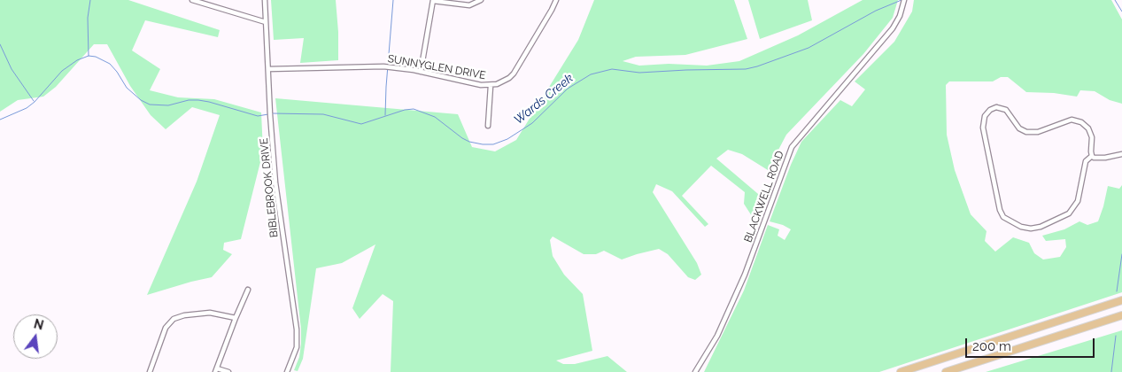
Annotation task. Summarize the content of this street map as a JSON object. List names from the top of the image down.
{
  "streets": {
    "street": ["SUNNYGLEN DRIVE", "BIBLEBROOK DRIVE", "BLACKWELL ROAD"]
  },
  "crossings": [
    ["SUNNYGLEN DRIVE", "BIBLEBROOK DRIVE"]
  ],
  "water": ["Wards Creek"],
  "scale_bar": "200 m",
  "north": "top"
}
